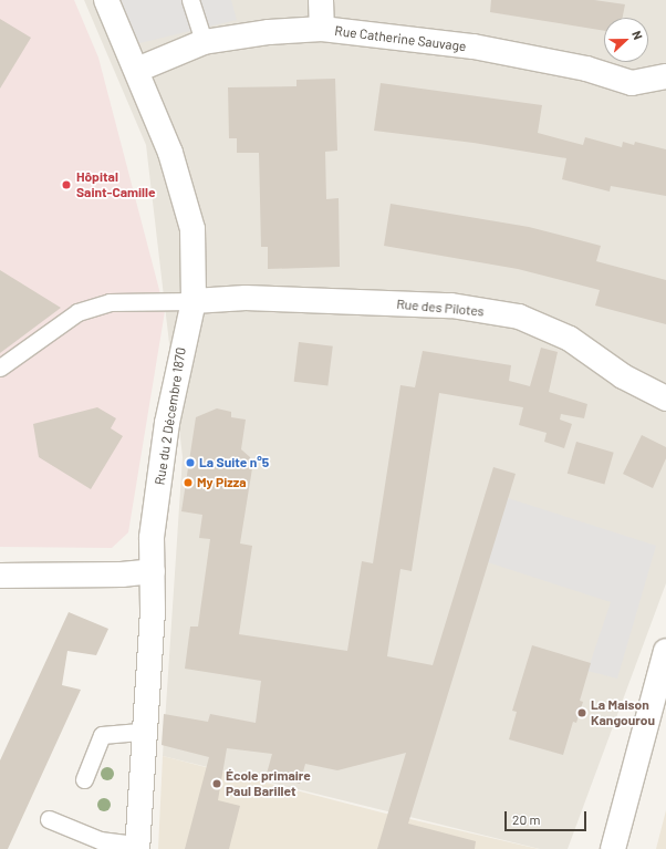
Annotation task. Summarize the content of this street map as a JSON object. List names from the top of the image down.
{
  "streets": {
    "street": ["Rue Catherine Sauvage", "Rue des Pilotes", "Rue du 2 Décembre 1870"]
  },
  "crossings": [
    ["Rue Catherine Sauvage", "Rue du 2 Décembre 1870"],
    ["Rue des Pilotes", "Rue du 2 Décembre 1870"]
  ],
  "places": [
    "Hôpital Saint-Camille",
    "La Suite n°5",
    "My Pizza",
    "La Maison Kangourou",
    "École primaire Paul Barillet"
  ],
  "scale_bar": "20 m",
  "north": "right"
}
